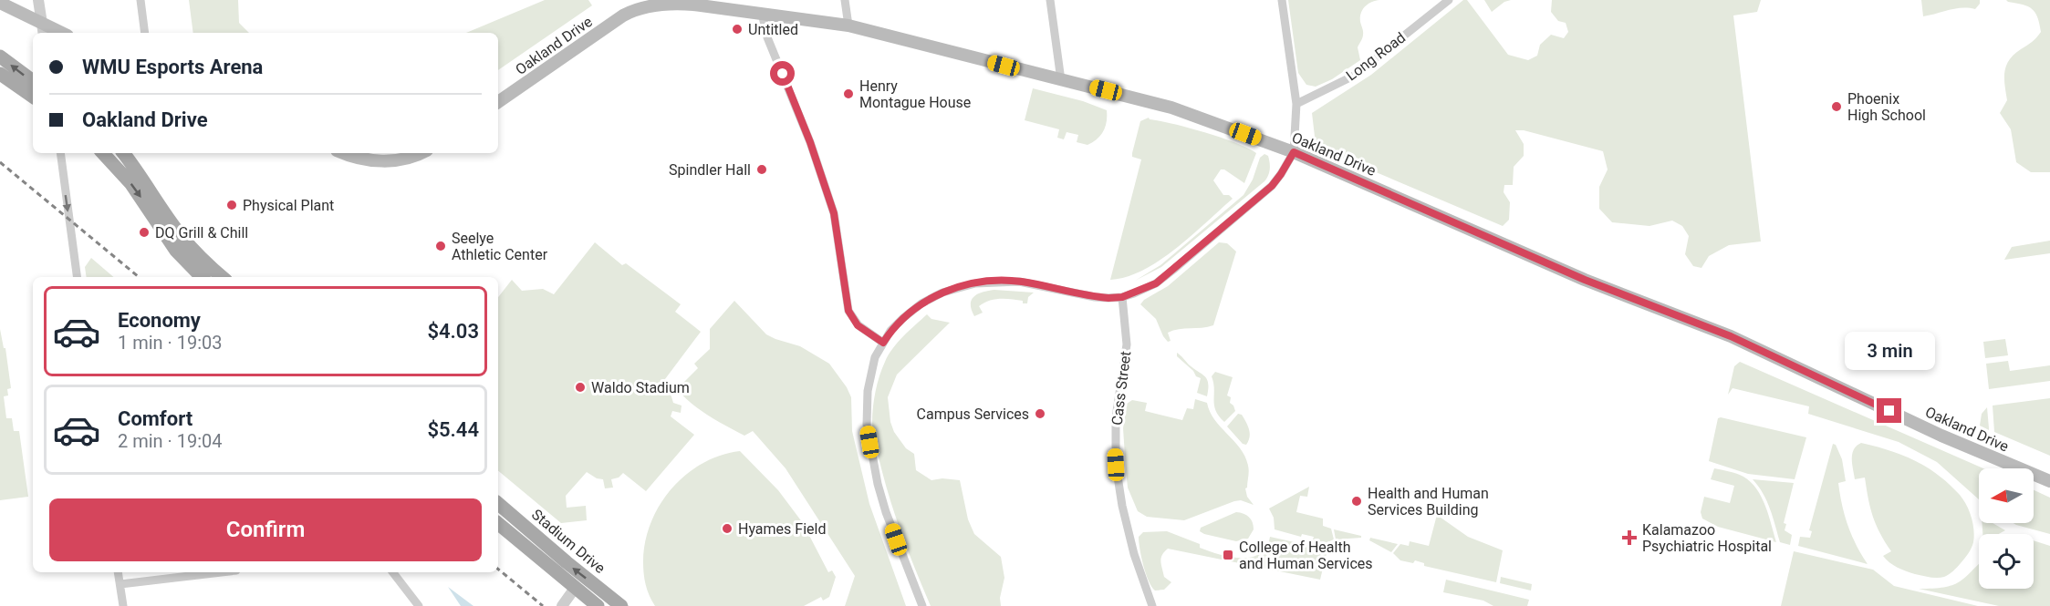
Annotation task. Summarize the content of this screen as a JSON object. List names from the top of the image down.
{
  "streets": {
    "main road": ["Oakland Drive", "Stadium Drive"],
    "street": ["Long Road", "Cass Street"]
  },
  "places": {
    "other": [
      "Untitled",
      "Henry Montague House",
      "Phoenix High School",
      "Spindler Hall",
      "Physical Plant",
      "DQ Grill & Chill",
      "Seelye Athletic Center",
      "Waldo Stadium",
      "Campus Services",
      "Health and Human Services Building",
      "Hyames Field"
    ],
    "health": ["Kalamazoo Psychiatric Hospital"],
    "transit": ["College of Health and Human Services"]
  },
  "north": "left",
  "page": {
    "banner": ["WMU Esports Arena", "Oakland Drive"],
    "list": [
      {
        "name": "Economy",
        "note": "1 min · 19:03",
        "value": "$4.03"
      },
      {
        "name": "Comfort",
        "note": "2 min · 19:04",
        "value": "$5.44"
      }
    ],
    "bubble": "3 min",
    "buttons": "Confirm"
  }
}
